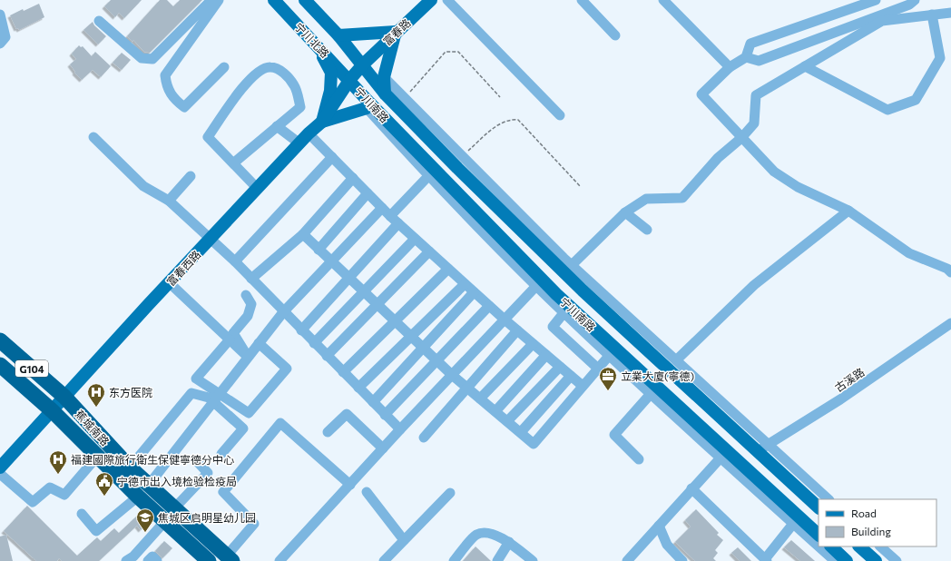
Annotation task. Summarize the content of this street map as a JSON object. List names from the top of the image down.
{
  "streets": {
    "highway": ["G104", "蕉城南路"],
    "main road": [
      "富春路",
      "宁川北路",
      "宁川南路",
      "富春西路"
    ],
    "street": ["古溪路"]
  },
  "crossings": [
    ["富春路", "宁川北路"],
    ["富春路", "宁川南路"],
    ["富春路", "富春西路"],
    ["宁川北路", "宁川南路"],
    ["宁川北路", "富春西路"],
    ["宁川南路", "富春西路"],
    ["宁川南路", "古溪路"],
    ["富春西路", "蕉城南路"]
  ],
  "places": {
    "office": ["立業大廈(寧德)"],
    "hospital": ["东方医院", "福建國際旅行衛生保健寧德分中心"],
    "public building": ["宁德市出入境检验检疫局"],
    "school or university": ["焦城区启明星幼儿园"]
  },
  "legend": ["Road", "Building"]
}
